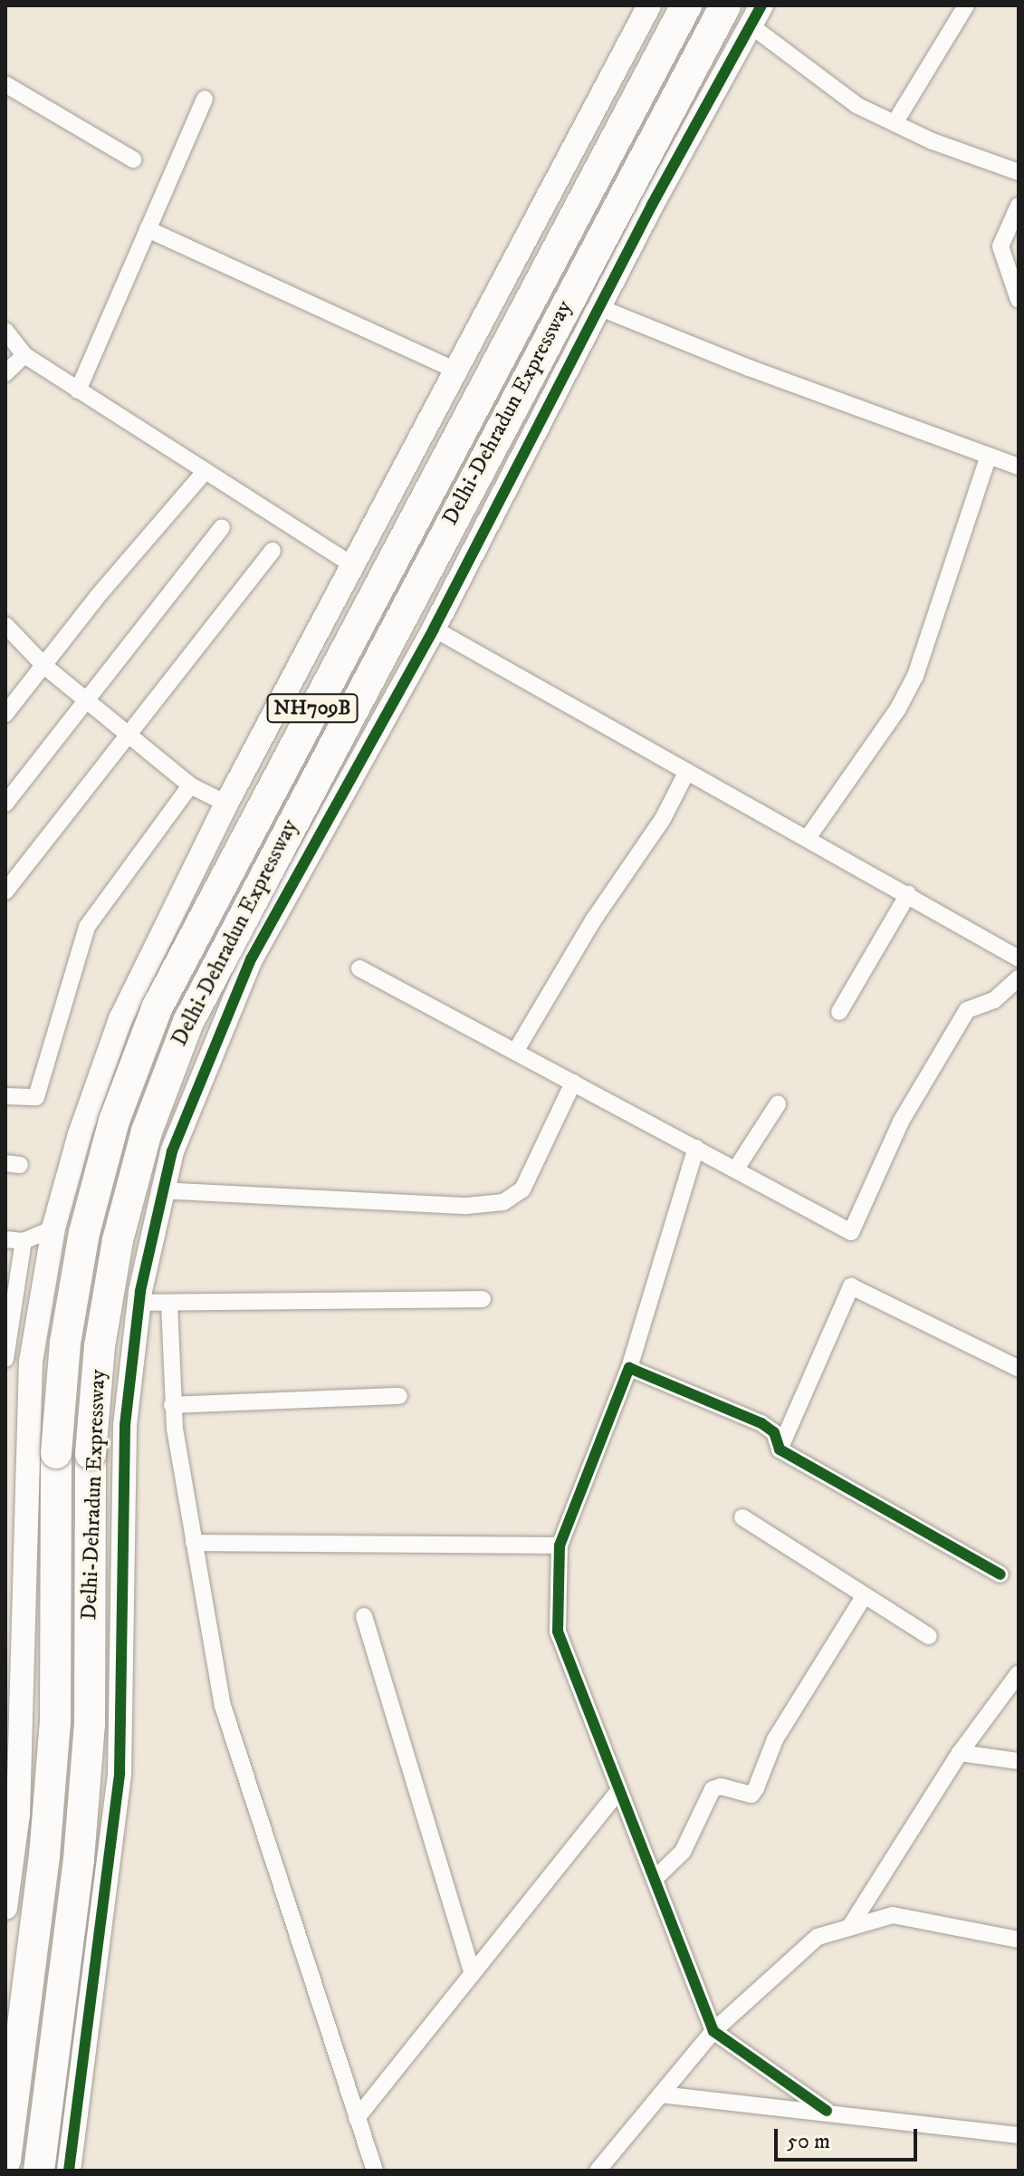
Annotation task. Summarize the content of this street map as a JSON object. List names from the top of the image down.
{
  "streets": {
    "highway": ["Delhi-Dehradun Expressway", "NH709B"]
  },
  "scale_bar": "50 m"
}
